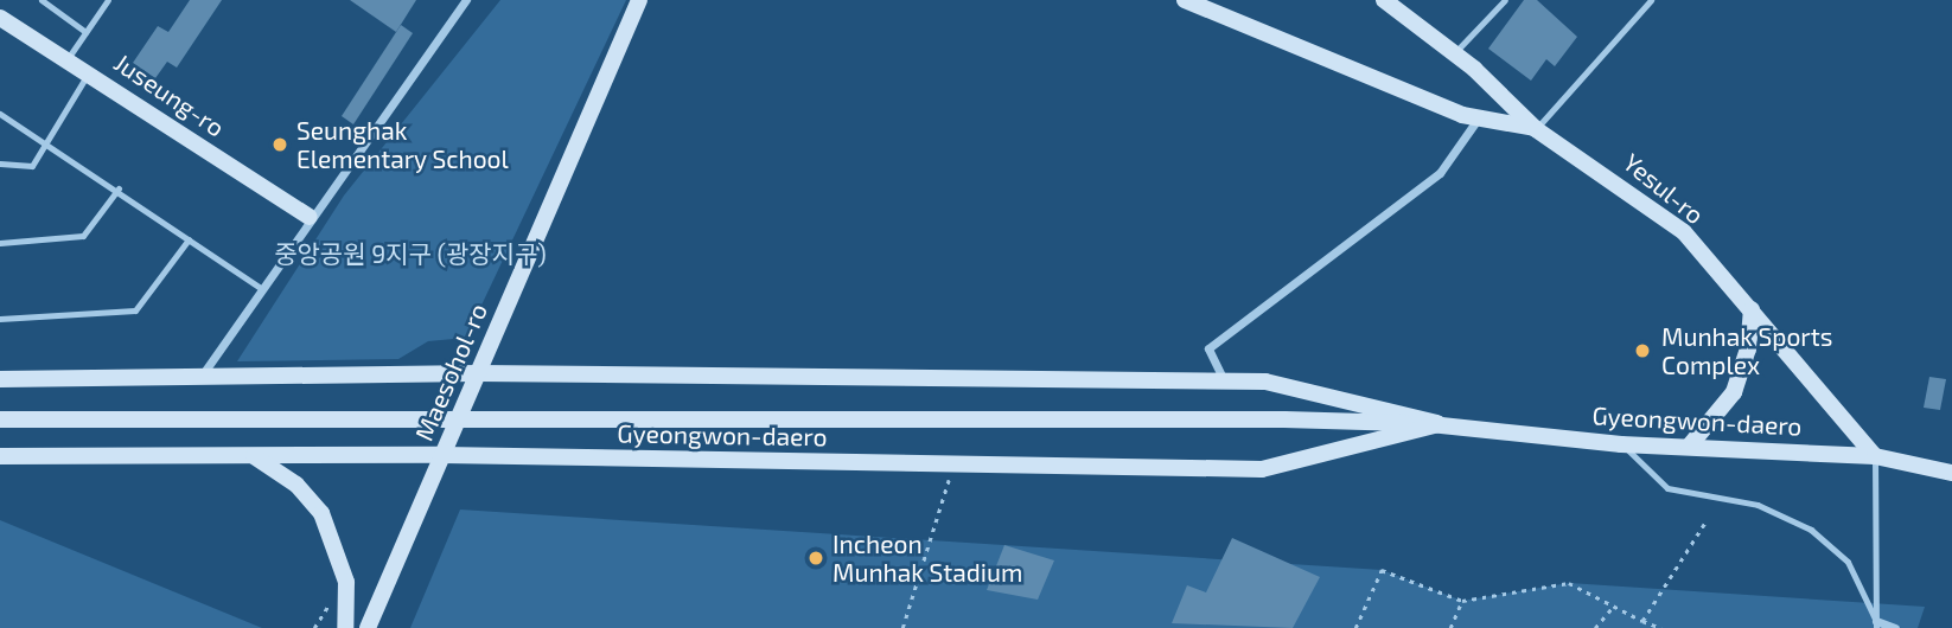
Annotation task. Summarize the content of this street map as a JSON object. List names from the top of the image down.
{
  "streets": {
    "main road": [
      "Juseung-ro",
      "Yesul-ro",
      "Maesohol-ro",
      "Gyeongwon-daero"
    ]
  },
  "crossings": [
    ["Yesul-ro", "Gyeongwon-daero"],
    ["Maesohol-ro", "Gyeongwon-daero"]
  ],
  "parks": ["중앙공원 9지구 (광장지구)"],
  "places": ["Seunghak Elementary School", "Munhak Sports Complex", "Incheon Munhak Stadium"]
}
